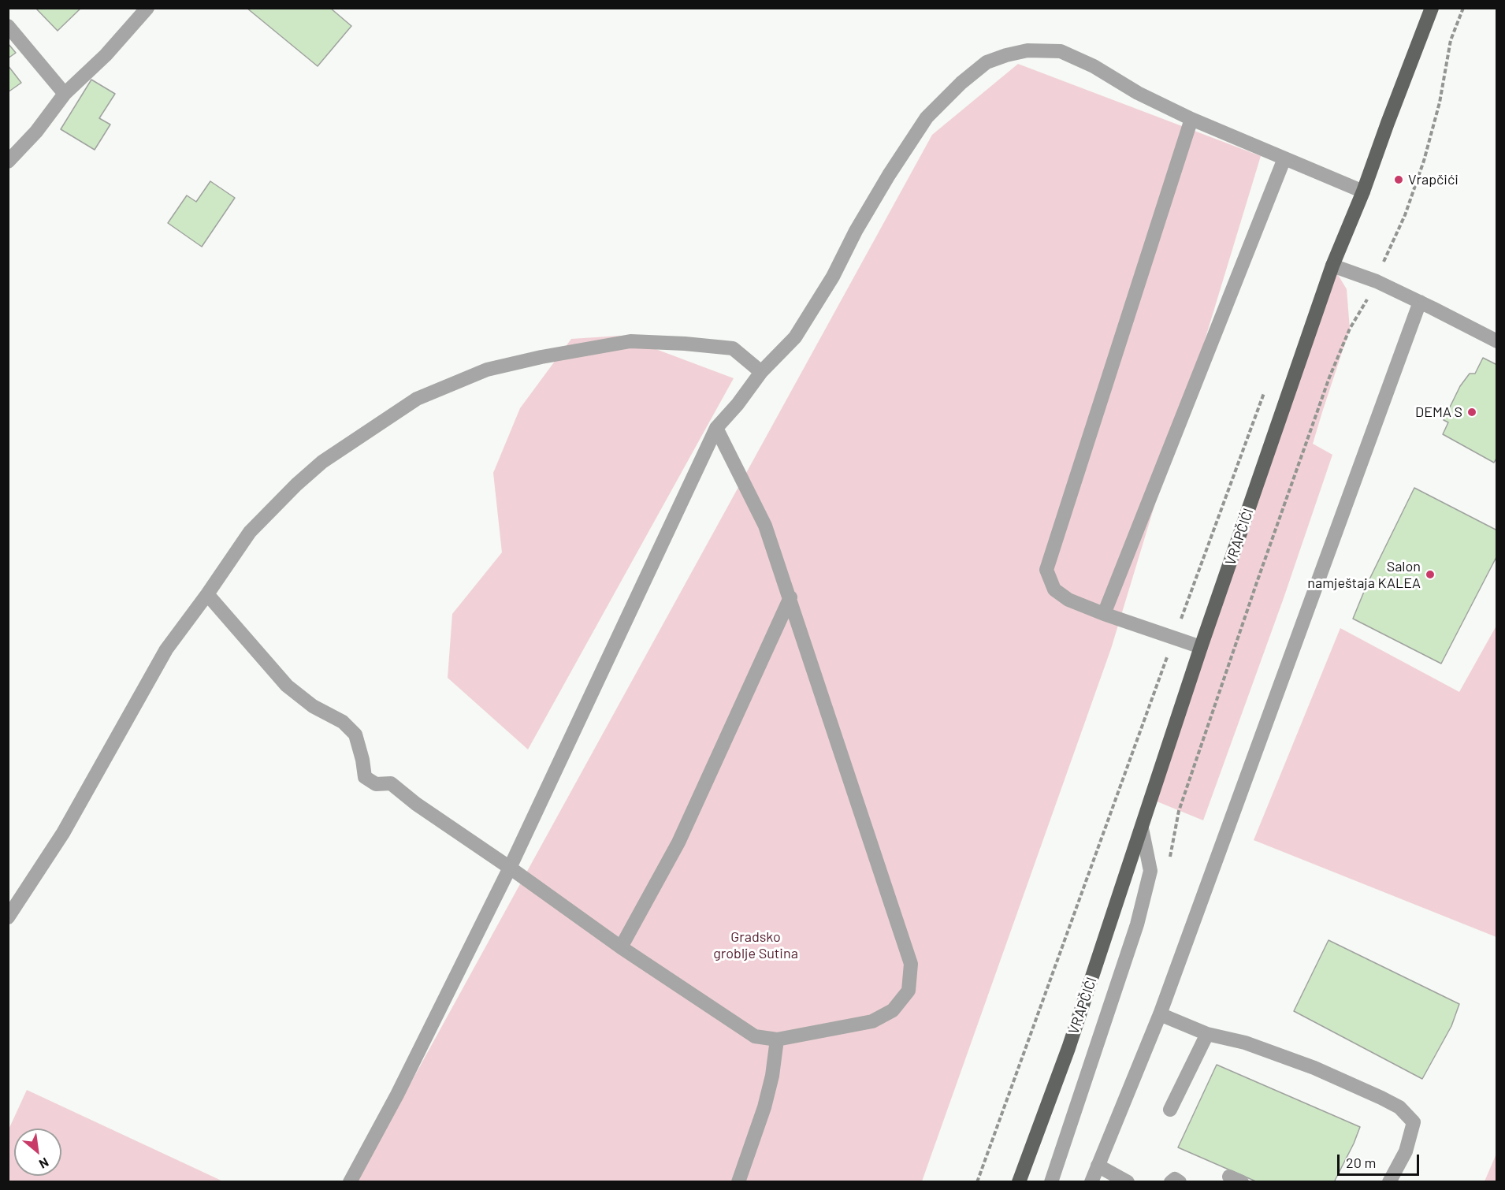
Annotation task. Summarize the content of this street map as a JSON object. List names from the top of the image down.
{
  "streets": {
    "main road": ["VRAPČIĆI"]
  },
  "parks": ["Gradsko groblje Sutina"],
  "places": ["Vrapčići", "DEMA S", "Salon namještaja KALEA"],
  "scale_bar": "20 m",
  "north": "bottom right"
}
